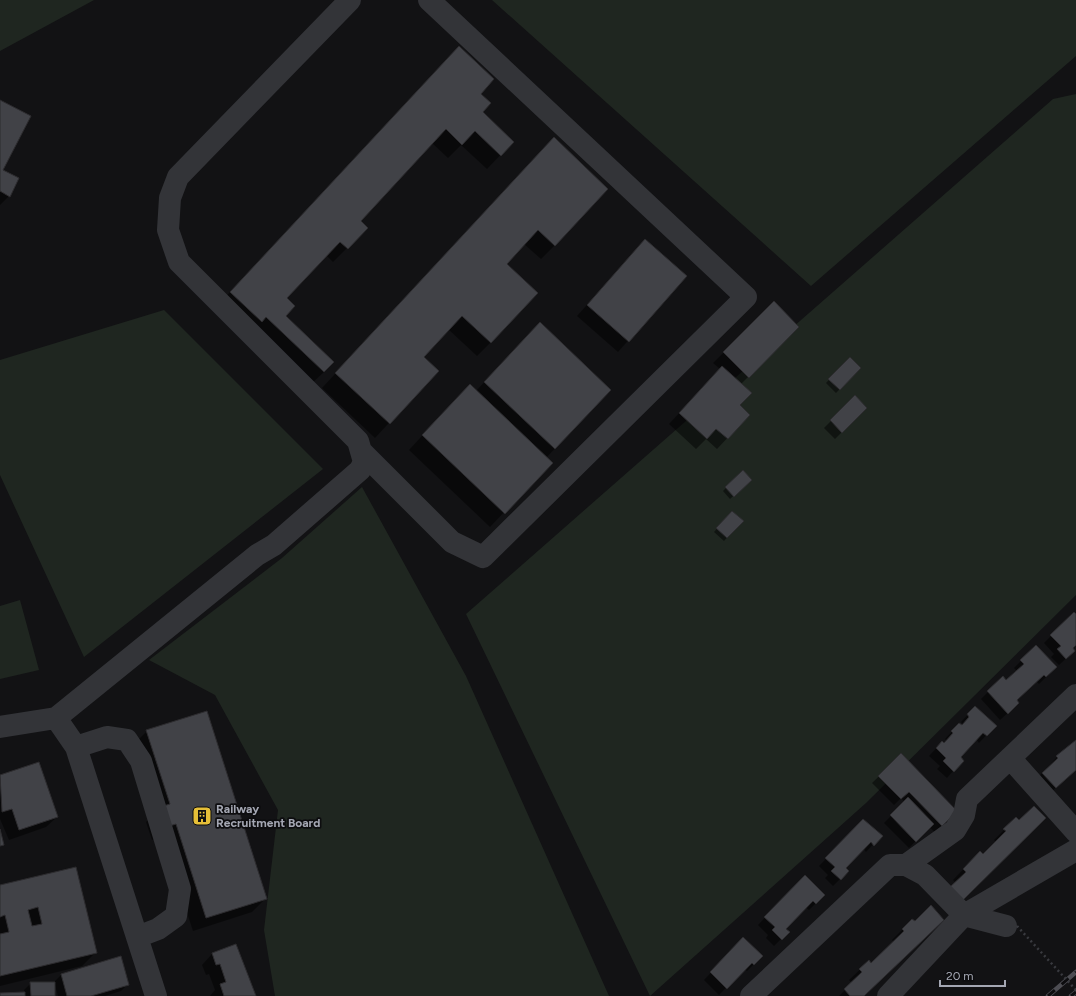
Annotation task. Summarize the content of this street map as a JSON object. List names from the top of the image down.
{
  "places": {
    "building": ["Railway Recruitment Board"]
  },
  "scale_bar": "20 m"
}
